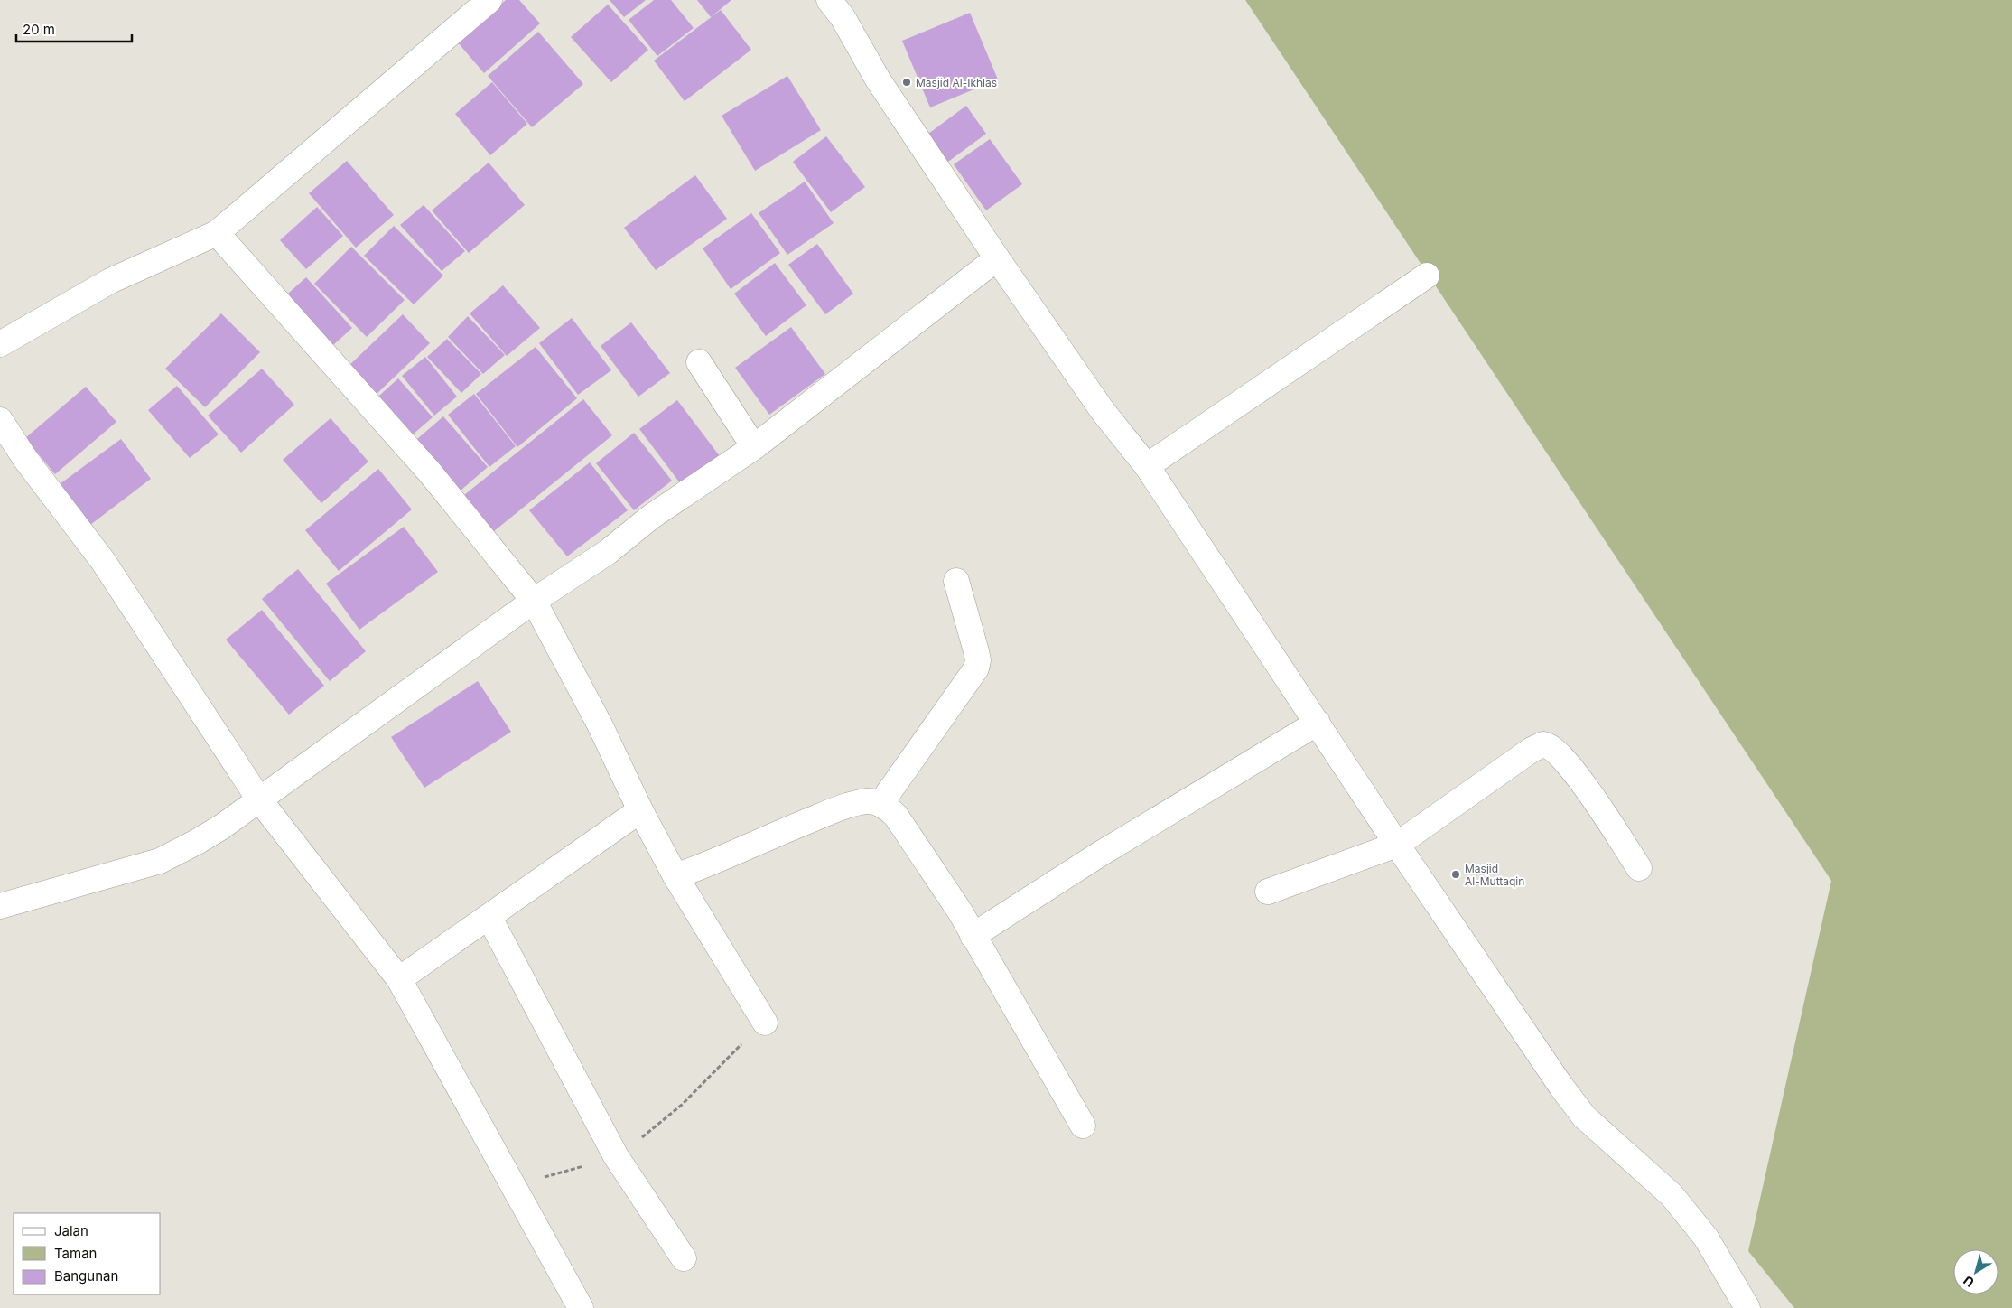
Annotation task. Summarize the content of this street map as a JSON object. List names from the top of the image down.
{
  "places": ["Masjid Al-Ikhlas", "Masjid Al-Muttaqin"],
  "legend": ["Jalan", "Taman", "Bangunan"],
  "scale_bar": "20 m",
  "north": "bottom left"
}
